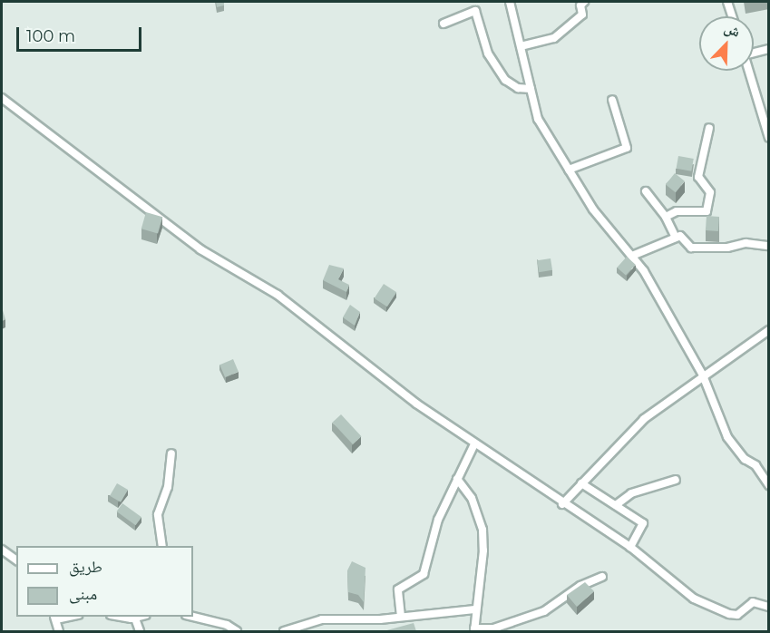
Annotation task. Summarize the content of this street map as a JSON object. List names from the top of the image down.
{
  "legend": ["طريق", "مبنى"],
  "scale_bar": "100 m",
  "north": "top right"
}
